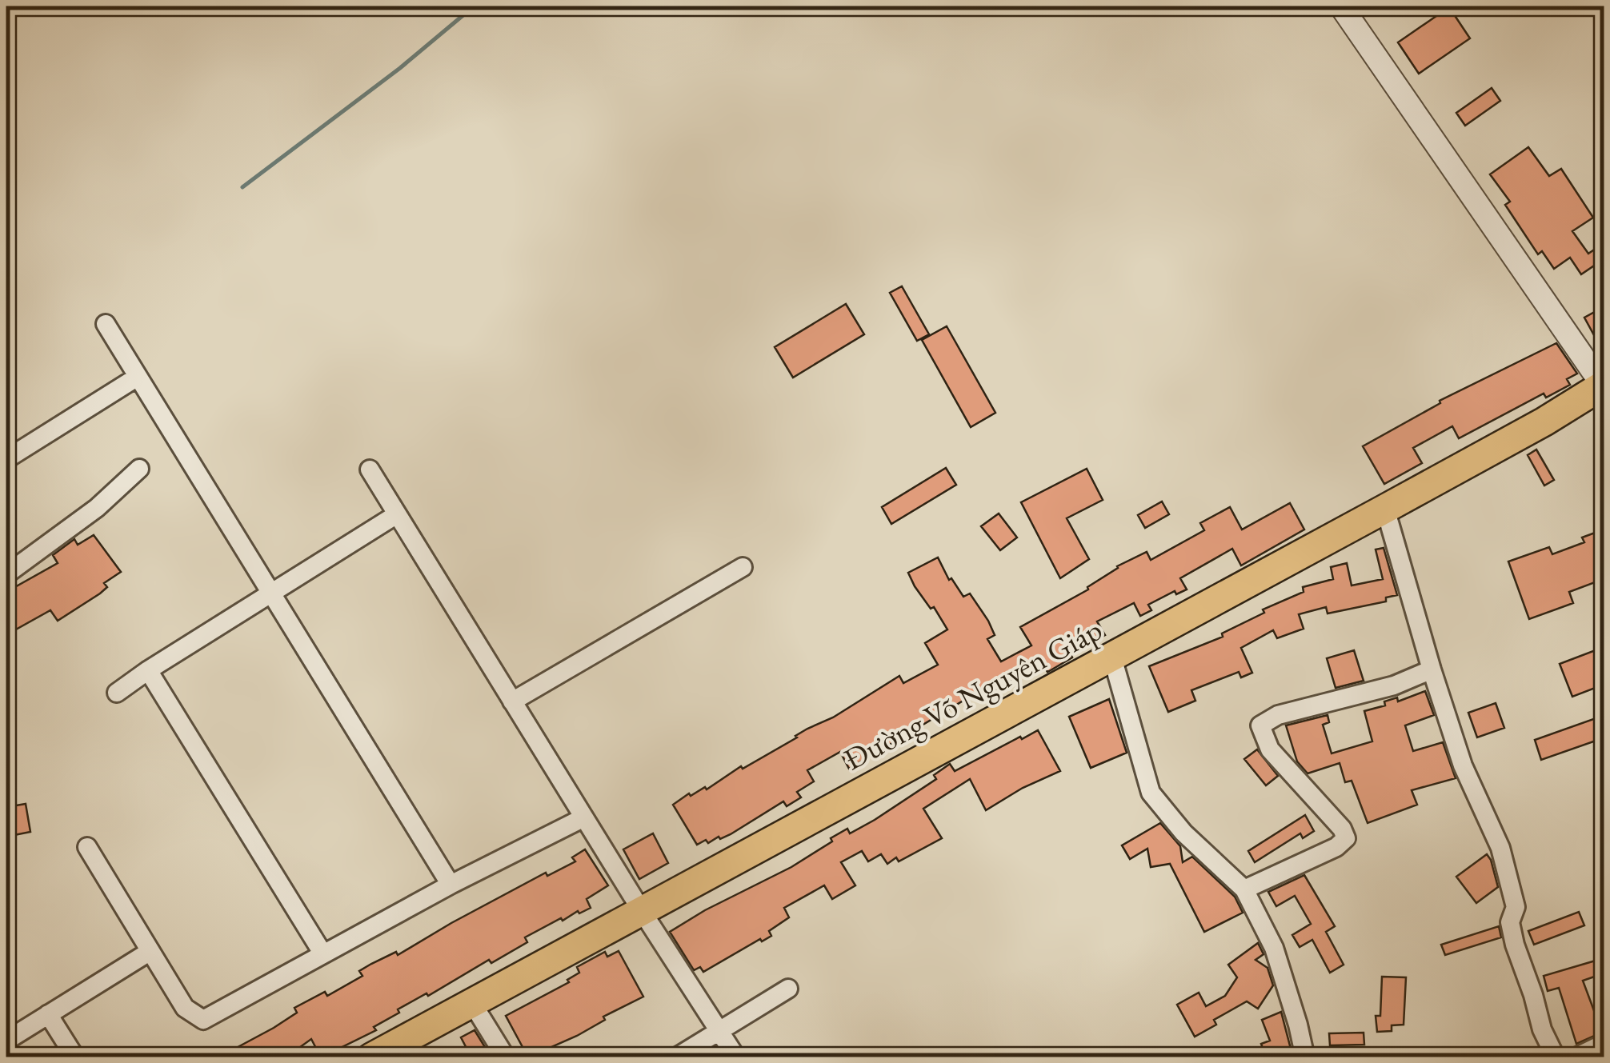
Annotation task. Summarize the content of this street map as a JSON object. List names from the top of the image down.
{
  "streets": {
    "main road": ["Đường Võ Nguyên Giáp"]
  }
}
